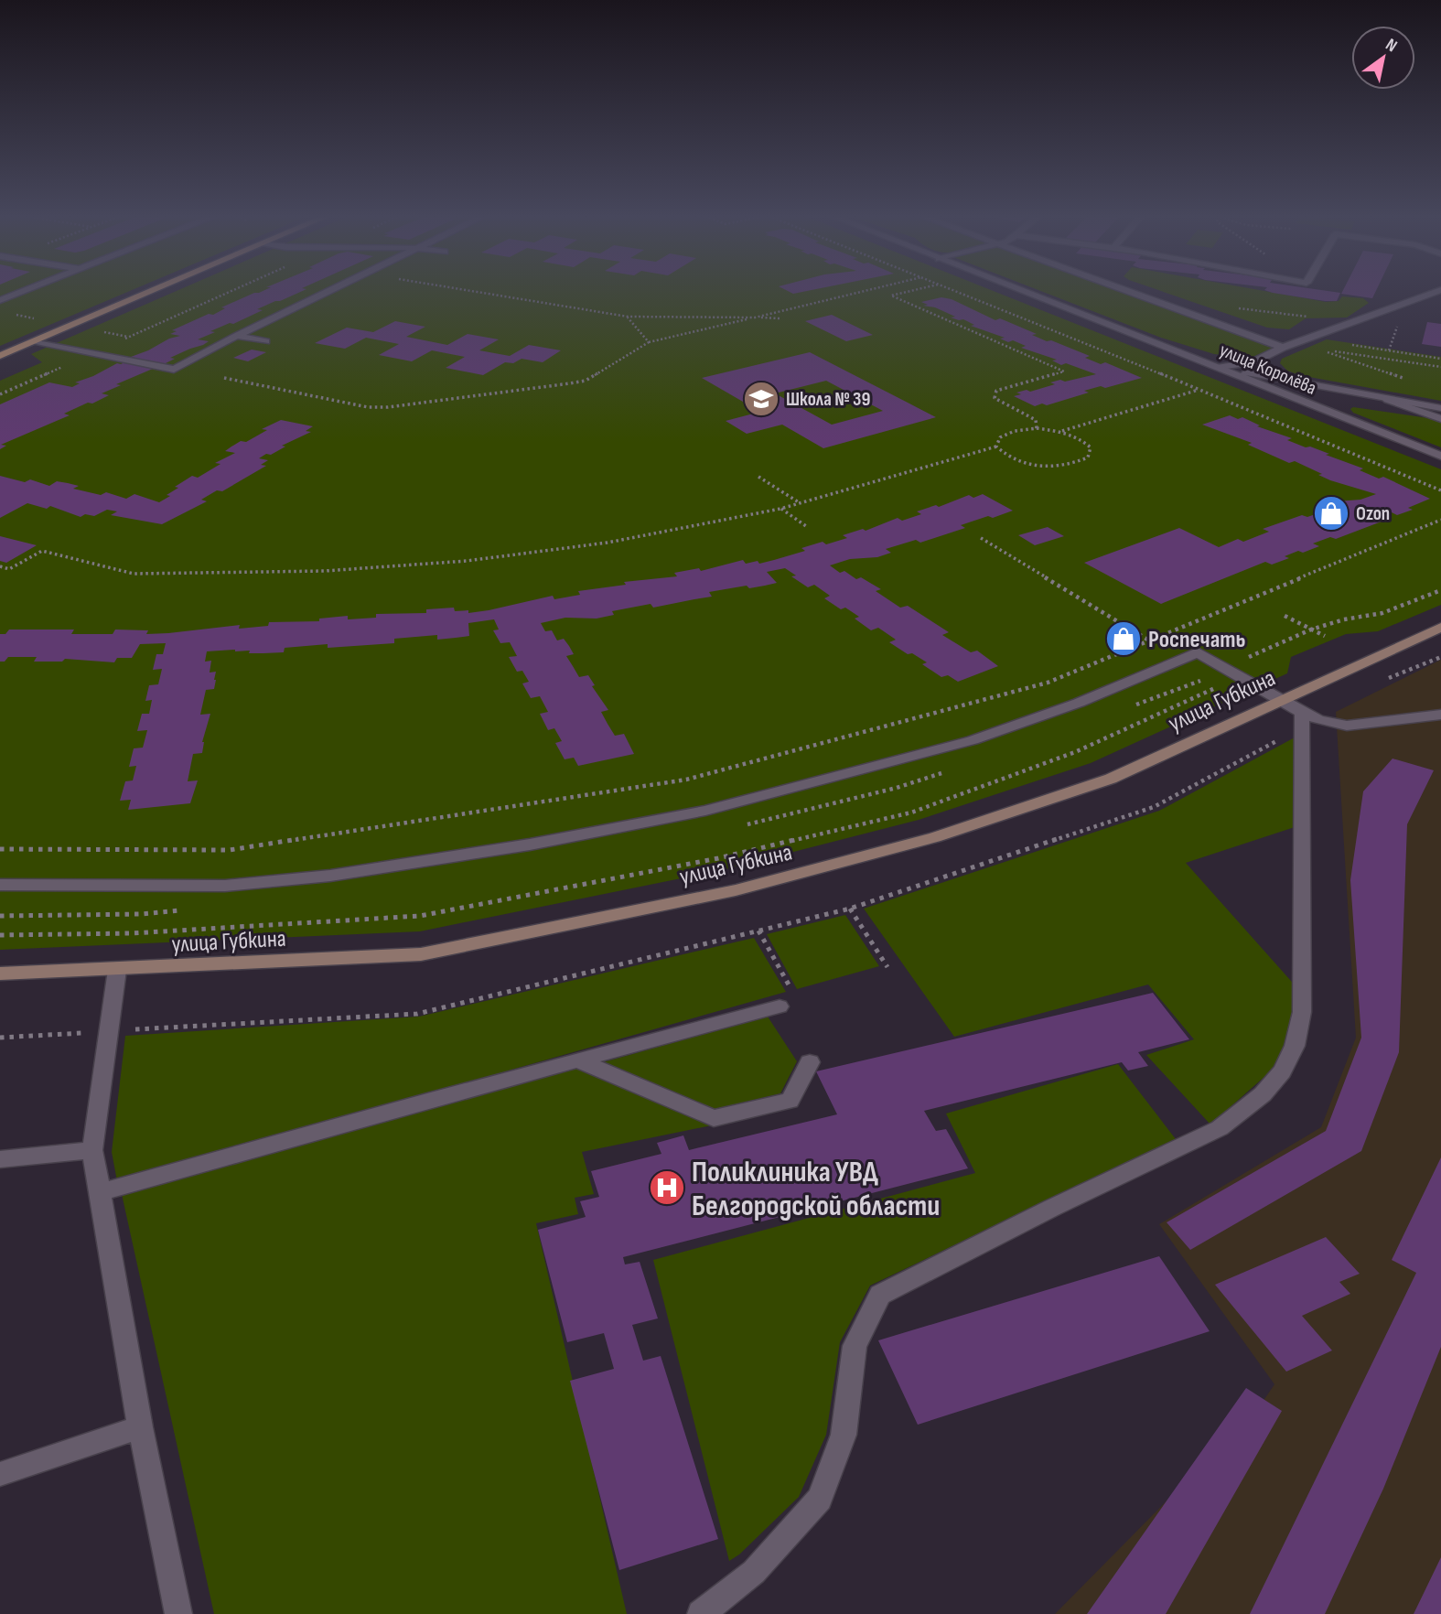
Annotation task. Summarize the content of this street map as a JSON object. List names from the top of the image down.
{
  "streets": {
    "main road": ["улица Губкина"],
    "street": ["улица Королёва"]
  },
  "places": {
    "school or university": ["Школа № 39"],
    "shop": ["Ozon", "Роспечать"],
    "hospital": ["Поликлиника УВД Белгородской области"]
  },
  "north": "top right"
}
